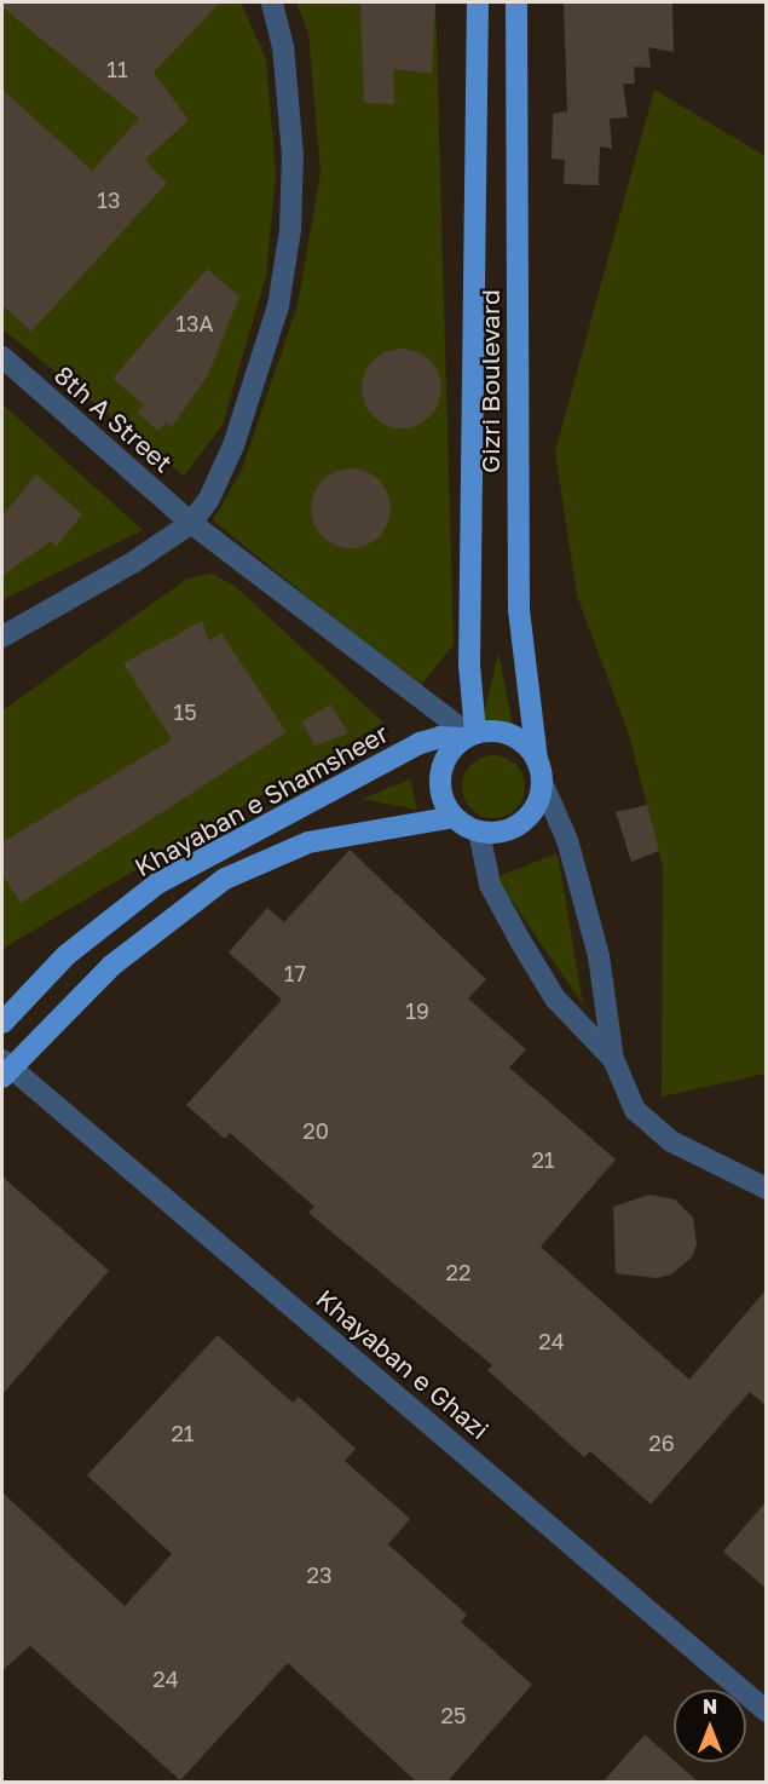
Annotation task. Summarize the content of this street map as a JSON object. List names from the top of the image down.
{
  "streets": {
    "main road": ["Gizri Boulevard", "Khayaban e Shamsheer"],
    "street": ["8th A Street", "Khayaban e Ghazi"]
  },
  "crossings": [
    ["Gizri Boulevard", "8th A Street"],
    ["Gizri Boulevard", "Khayaban e Shamsheer"],
    ["8th A Street", "Khayaban e Shamsheer"],
    ["Khayaban e Shamsheer", "Khayaban e Ghazi"]
  ],
  "house_numbers": [
    "11",
    "13",
    "13A",
    "15",
    "17",
    "19",
    "20",
    "21",
    "22",
    "24",
    "21",
    "26",
    "23",
    "24",
    "25"
  ],
  "north": "top"
}
